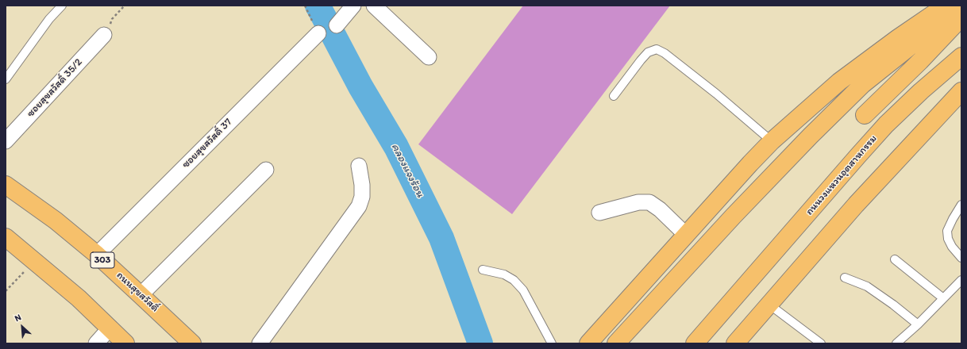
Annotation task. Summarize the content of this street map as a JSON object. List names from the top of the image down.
{
  "streets": {
    "main road": ["ถนนวงแหวนอุตสาหกรรม", "303", "ถนนสุขสวัสดิ์"],
    "street": ["ซอยสุขสวัสดิ์ 35/2", "ซอยสุขสวัสดิ์ 37"]
  },
  "crossings": [
    ["ซอยสุขสวัสดิ์ 37", "ถนนสุขสวัสดิ์"]
  ],
  "water": ["คลองแจงร้อน"],
  "north": "top left"
}
